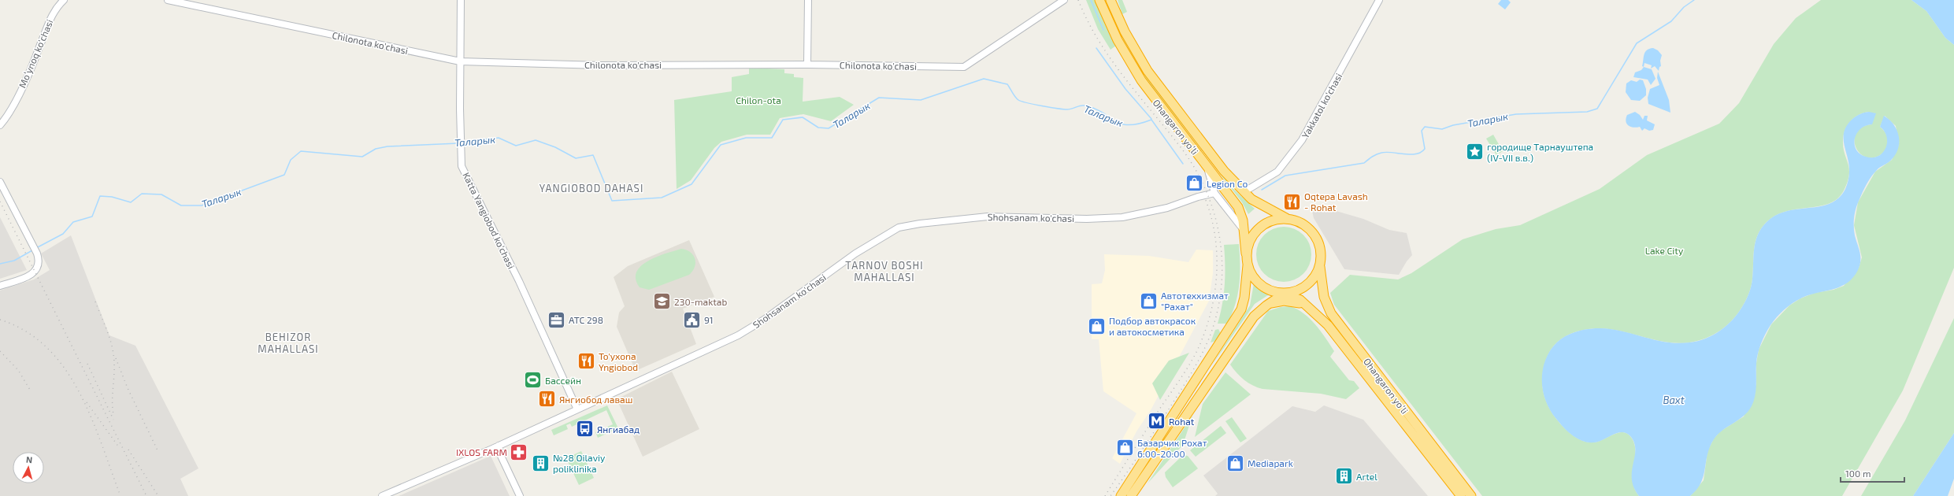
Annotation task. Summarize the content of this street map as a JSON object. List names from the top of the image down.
{
  "streets": {
    "highway": ["Ohangaron yoʻli"],
    "street": [
      "Chilonota ko'chasi",
      "Moʻynoq ko'chasi",
      "Yakkatol ko'chasi",
      "Shohsanam ko'chasi",
      "Katta Yangiobod ko'chasi"
    ]
  },
  "crossings": [
    ["Chilonota ko'chasi", "Katta Yangiobod ko'chasi"],
    ["Yakkatol ko'chasi", "Ohangaron yoʻli"],
    ["Shohsanam ko'chasi", "Katta Yangiobod ko'chasi"]
  ],
  "districts": ["YANGIOBOD DAHASI", "TARNOV BOSHI MAHALLASI", "BEHIZOR MAHALLASI"],
  "water": ["Таларык", "Baхt"],
  "parks": ["Chilon-ota", "Lake City"],
  "places": {
    "place": ["городище Тарнауштепа (IV-VII в.в.)"],
    "shop": [
      "Legion Co",
      "Автотеххизмат \"Рахат\"",
      "Подбор автокрасок и автокосметика",
      "Базарчик Рохат 6:00-20:00",
      "Mediapark"
    ],
    "restaurant": ["Oqtepa Lavash - Rohat", "To'yxona Yngiobod", "Янгиобод лаваш"],
    "school or university": ["230-maktab"],
    "office": ["АТС 298"],
    "public building": ["91"],
    "sports": ["Бассейн"],
    "metro station": ["Rohat"],
    "bus stop": ["Янгиабад"],
    "pharmacy": ["IXLOS FARM"],
    "building": ["№28 Oilaviy poliklinika", "Artel"]
  },
  "scale_bar": "100 m",
  "north": "top"
}
